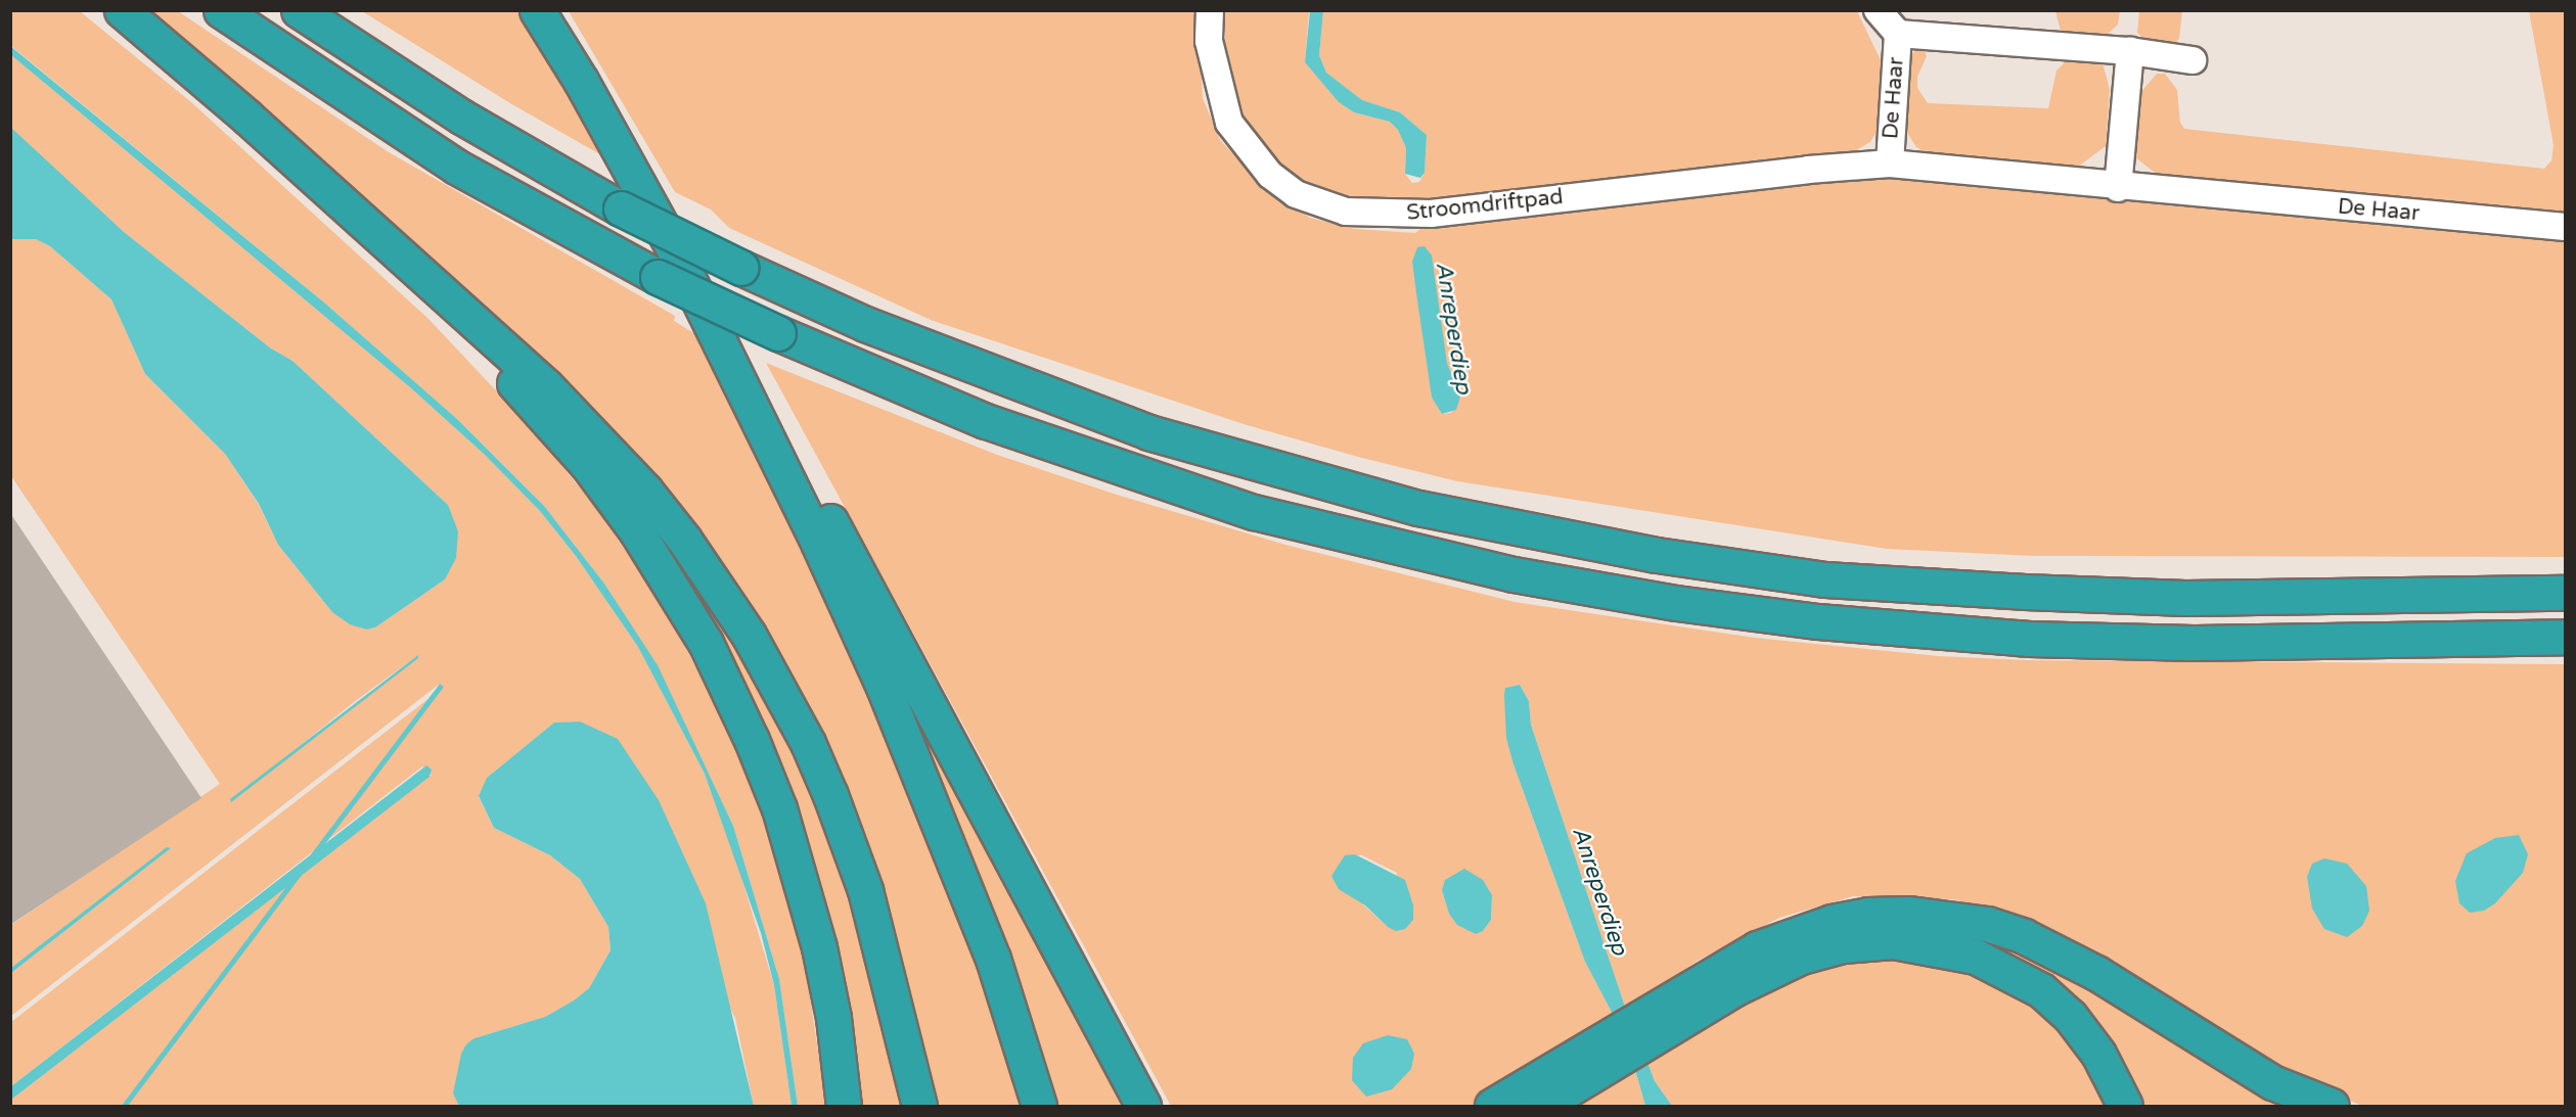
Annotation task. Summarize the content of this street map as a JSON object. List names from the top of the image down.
{
  "streets": {
    "street": ["De Haar", "Stroomdriftpad"]
  },
  "crossings": [
    ["De Haar", "Stroomdriftpad"]
  ],
  "water": ["Anreperdiep"]
}
